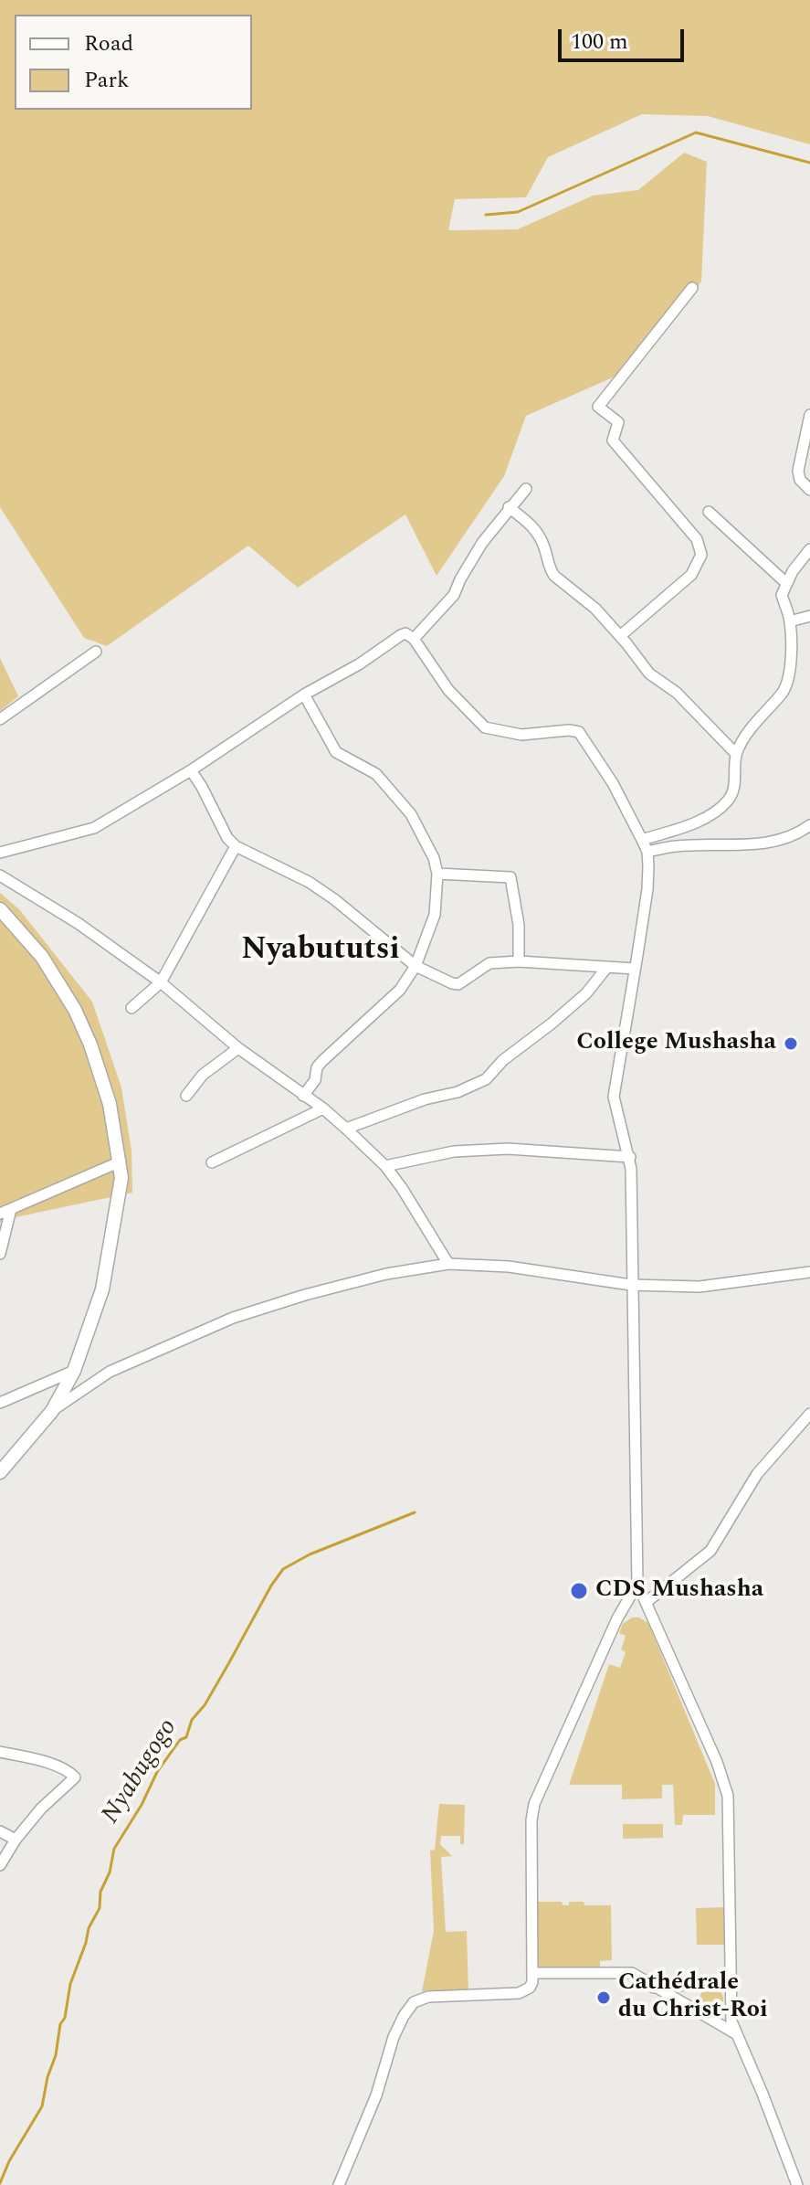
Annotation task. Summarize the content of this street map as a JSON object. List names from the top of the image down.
{
  "districts": ["Nyabututsi"],
  "water": ["Nyabugogo"],
  "places": ["College Mushasha", "CDS Mushasha", "Cathédrale du Christ-Roi"],
  "legend": ["Road", "Park"],
  "scale_bar": "100 m"
}
